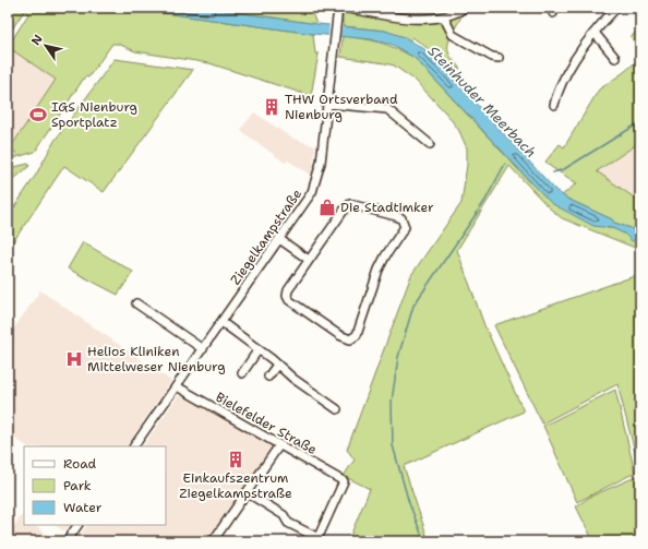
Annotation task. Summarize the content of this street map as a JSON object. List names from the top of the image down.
{
  "streets": {
    "street": ["Ziegelkampstraße", "Bielefelder Straße"]
  },
  "crossings": [
    ["Ziegelkampstraße", "Bielefelder Straße"]
  ],
  "water": ["Steinhuder Meerbach"],
  "places": {
    "building": ["THW Ortsverband Nienburg", "Einkaufszentrum Ziegelkampstraße"],
    "sports": ["IGS Nienburg Sportplatz"],
    "shop": ["Die Stadtimker"],
    "hospital": ["Helios Kliniken Mittelweser Nienburg"]
  },
  "legend": ["Road", "Park", "Water"],
  "north": "top left"
}
